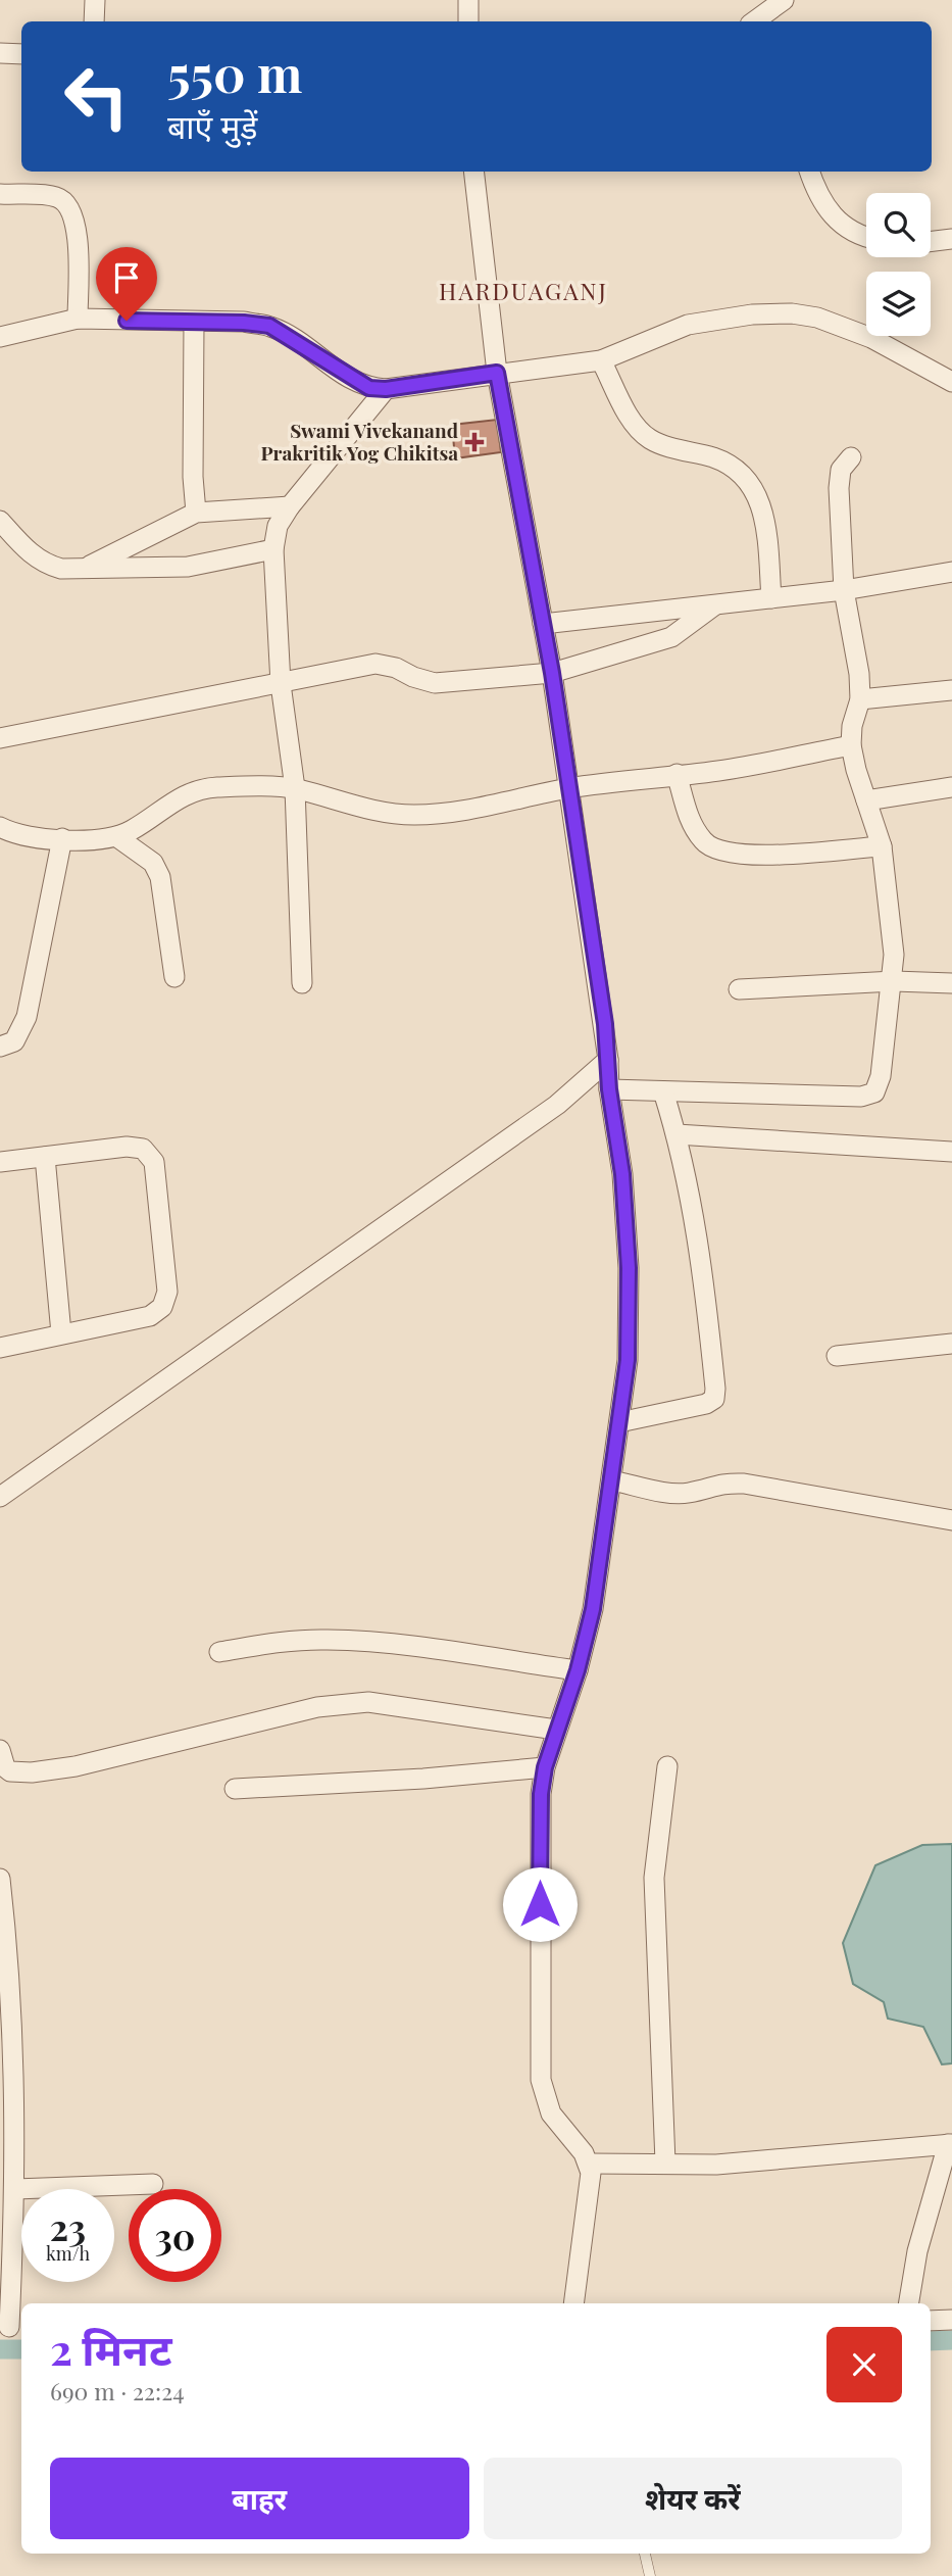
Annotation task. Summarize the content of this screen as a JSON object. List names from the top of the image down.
{
  "districts": ["HARDUAGANJ"],
  "places": {
    "health": ["Swami Vivekanand Prakritik Yog Chikitsa"]
  },
  "page": {
    "turn": ["550 m", "बाएँ मुड़ें"],
    "speed": "23 km/h",
    "limit": "30",
    "heading": ["2 मिनट", "690 m · 22:24"],
    "buttons": ["बाहर", "शेयर करें"]
  }
}
